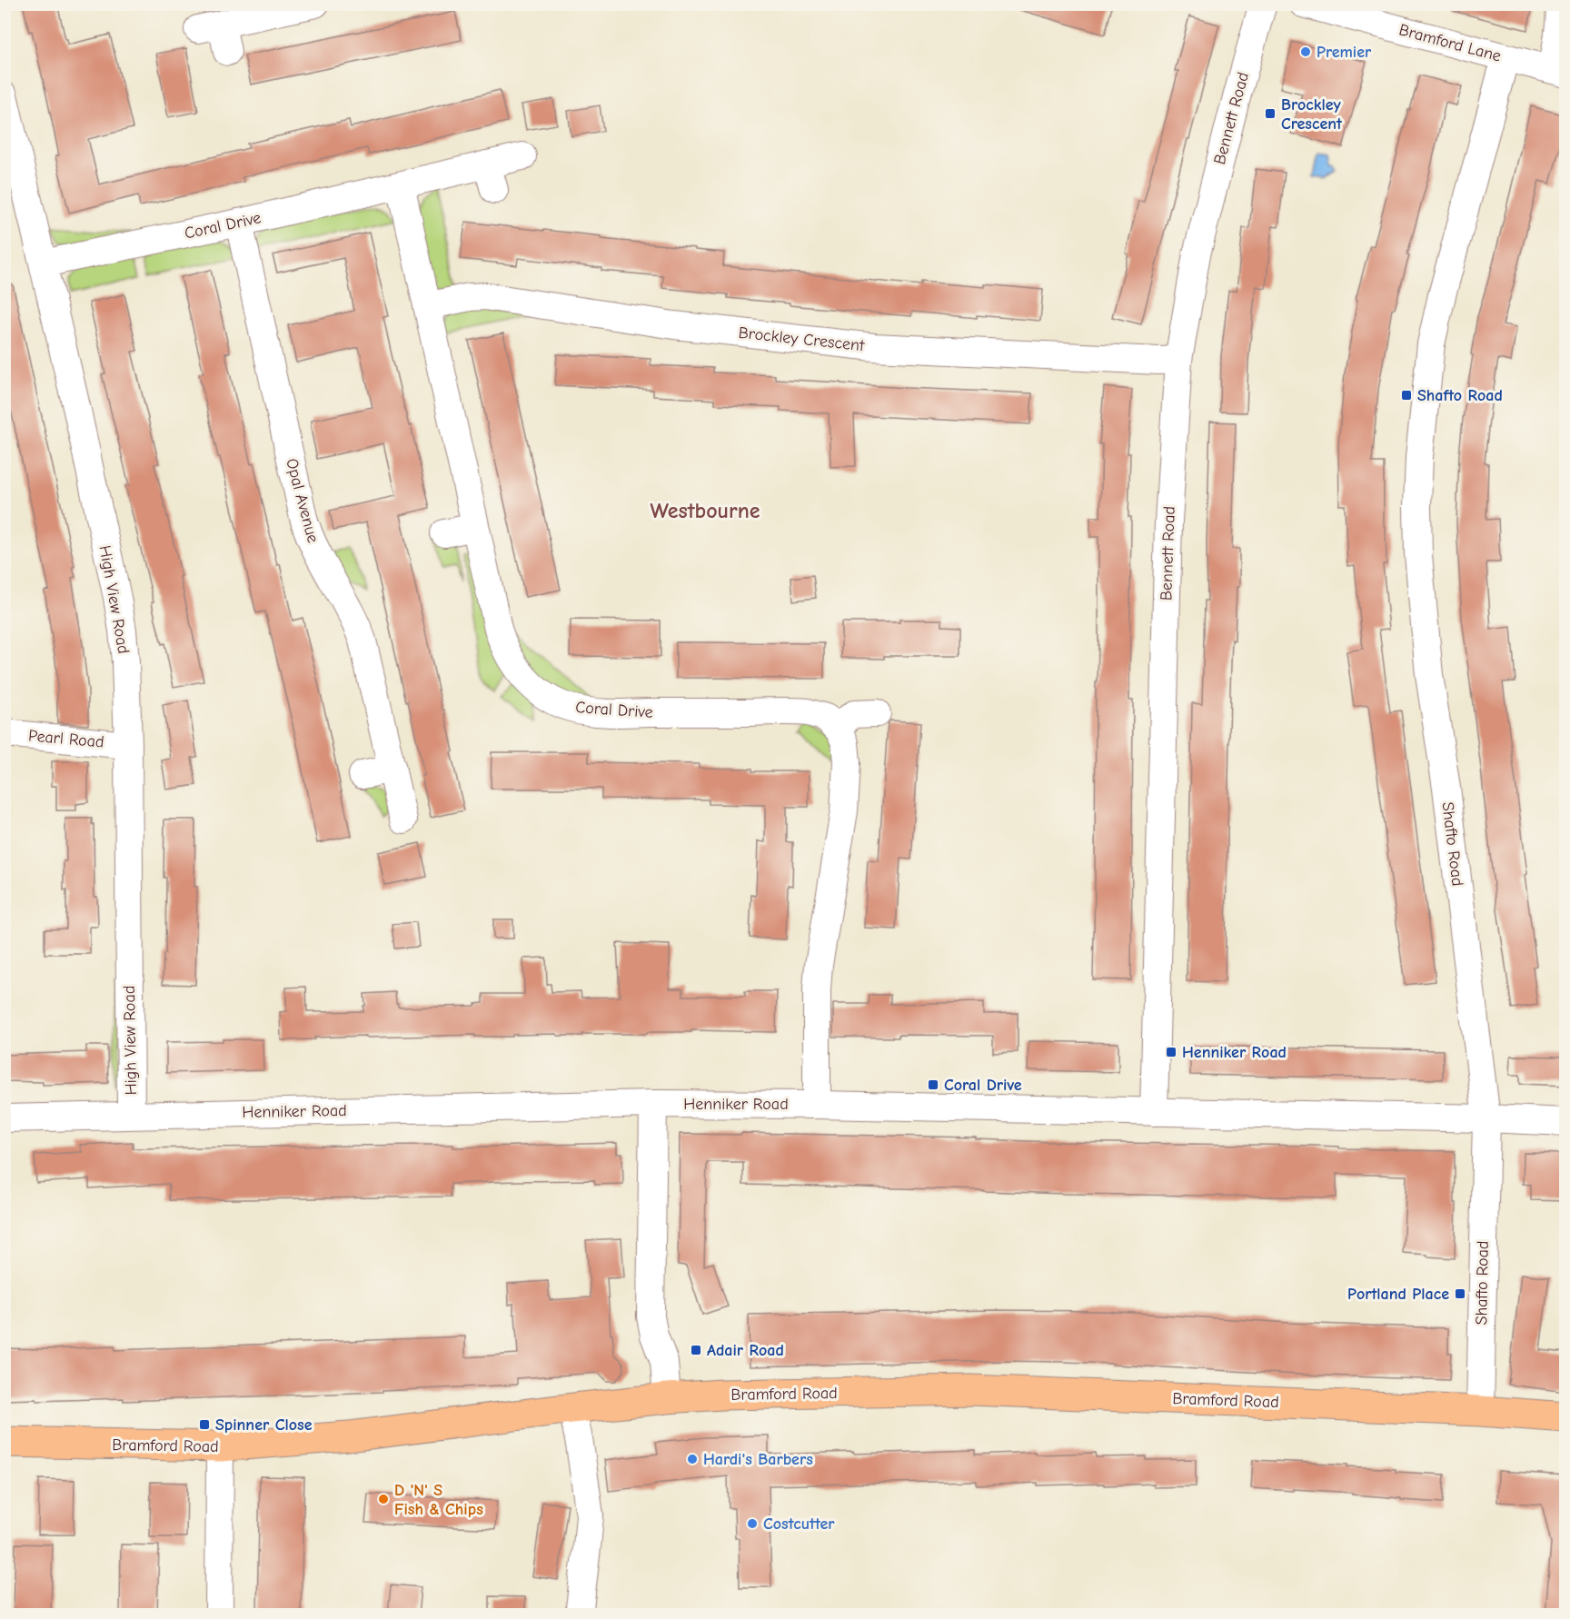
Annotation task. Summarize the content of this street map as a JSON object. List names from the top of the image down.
{
  "streets": {
    "main road": ["Bramford Road"],
    "street": [
      "Bramford Lane",
      "Bennett Road",
      "Coral Drive",
      "Brockley Crescent",
      "Opal Avenue",
      "High View Road",
      "Pearl Road",
      "Shafto Road",
      "Henniker Road"
    ]
  },
  "crossings": [
    ["Bramford Lane", "Shafto Road"],
    ["Bennett Road", "Brockley Crescent"],
    ["Bennett Road", "Henniker Road"],
    ["Coral Drive", "Brockley Crescent"],
    ["Coral Drive", "Opal Avenue"],
    ["Coral Drive", "High View Road"],
    ["High View Road", "Pearl Road"],
    ["High View Road", "Henniker Road"],
    ["Shafto Road", "Henniker Road"],
    ["Shafto Road", "Bramford Road"]
  ],
  "districts": ["Westbourne"],
  "places": {
    "other": [
      "Premier",
      "Hardi's Barbers",
      "D 'N' S Fish & Chips",
      "Costcutter"
    ],
    "transit": [
      "Brockley Crescent",
      "Shafto Road",
      "Henniker Road",
      "Coral Drive",
      "Portland Place",
      "Adair Road",
      "Spinner Close"
    ]
  }
}
